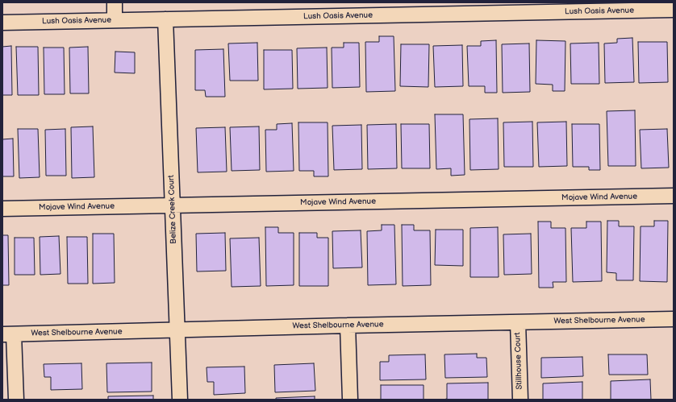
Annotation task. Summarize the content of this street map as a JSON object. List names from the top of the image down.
{
  "streets": {
    "street": [
      "Lush Oasis Avenue",
      "Mojave Wind Avenue",
      "Belize Creek Court",
      "West Shelbourne Avenue",
      "Stillhouse Court"
    ]
  },
  "crossings": [
    ["Lush Oasis Avenue", "Belize Creek Court"],
    ["Mojave Wind Avenue", "Belize Creek Court"],
    ["Belize Creek Court", "West Shelbourne Avenue"],
    ["West Shelbourne Avenue", "Stillhouse Court"]
  ]
}
